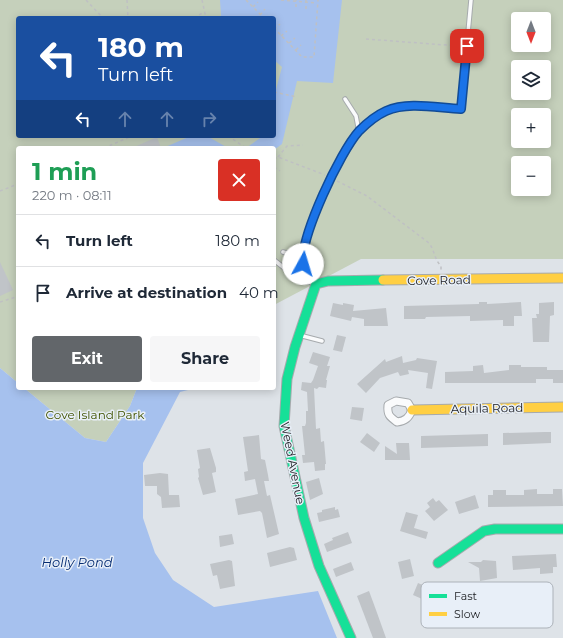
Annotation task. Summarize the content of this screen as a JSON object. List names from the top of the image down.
{
  "streets": {
    "street": ["Cove Road", "Aquila Road", "Weed Avenue"]
  },
  "crossings": [
    ["Cove Road", "Weed Avenue"]
  ],
  "water": ["Holly Pond"],
  "parks": ["Cove Island Park"],
  "legend": ["Fast", "Slow"],
  "north": "bottom",
  "page": {
    "map_buttons": ["+", "−"],
    "turn": ["180 m", "Turn left"],
    "heading": ["1 min", "220 m · 08:11"],
    "list": [
      {
        "name": "Turn left",
        "value": "180 m"
      },
      {
        "name": "Arrive at destination",
        "value": "40 m"
      }
    ],
    "buttons": ["Exit", "Share"]
  }
}
